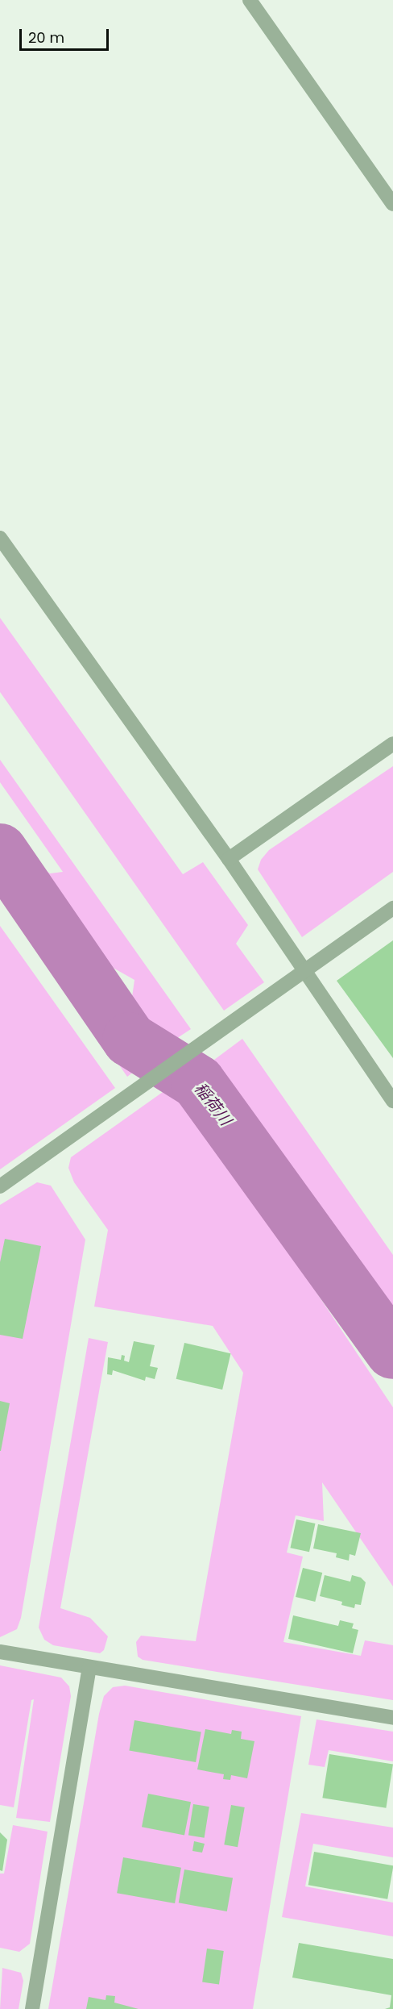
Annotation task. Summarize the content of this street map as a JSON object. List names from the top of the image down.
{
  "water": ["稲荷川"],
  "scale_bar": "20 m"
}
